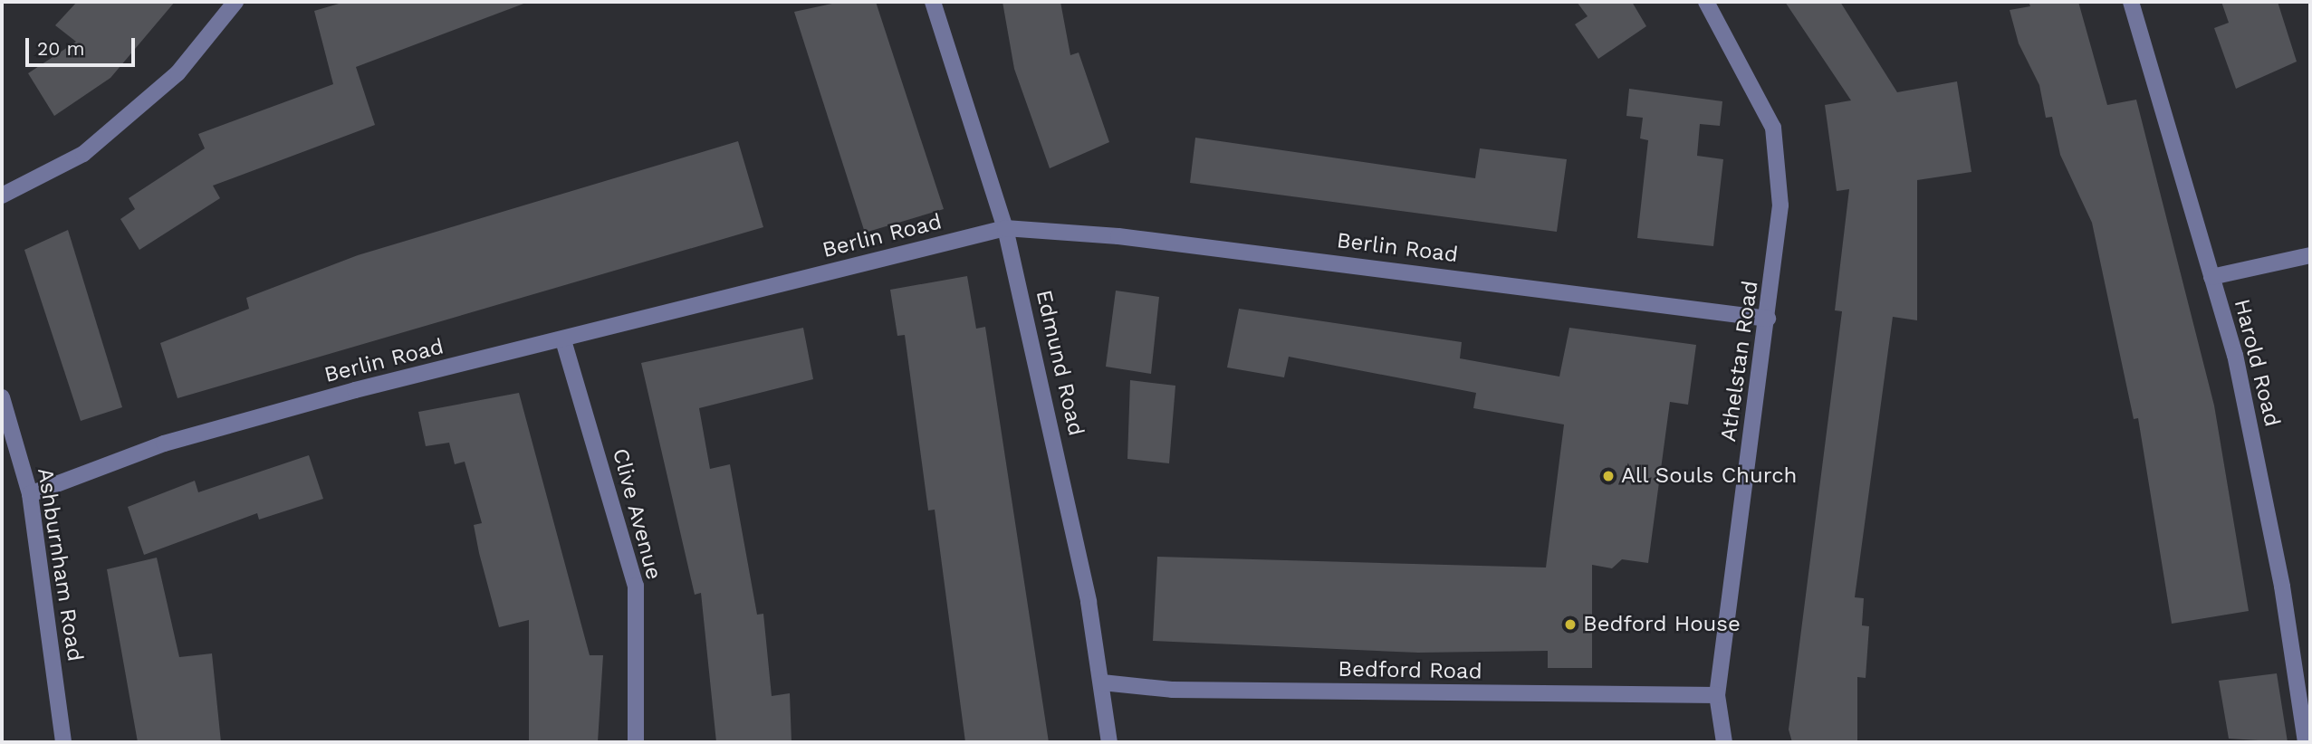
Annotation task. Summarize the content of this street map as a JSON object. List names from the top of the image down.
{
  "streets": {
    "street": [
      "Berlin Road",
      "Athelstan Road",
      "Edmund Road",
      "Harold Road",
      "Clive Avenue",
      "Ashburnham Road",
      "Bedford Road"
    ]
  },
  "crossings": [
    ["Berlin Road", "Athelstan Road"],
    ["Berlin Road", "Edmund Road"],
    ["Berlin Road", "Clive Avenue"],
    ["Berlin Road", "Ashburnham Road"],
    ["Athelstan Road", "Bedford Road"],
    ["Edmund Road", "Bedford Road"]
  ],
  "places": ["All Souls Church", "Bedford House"],
  "scale_bar": "20 m"
}
